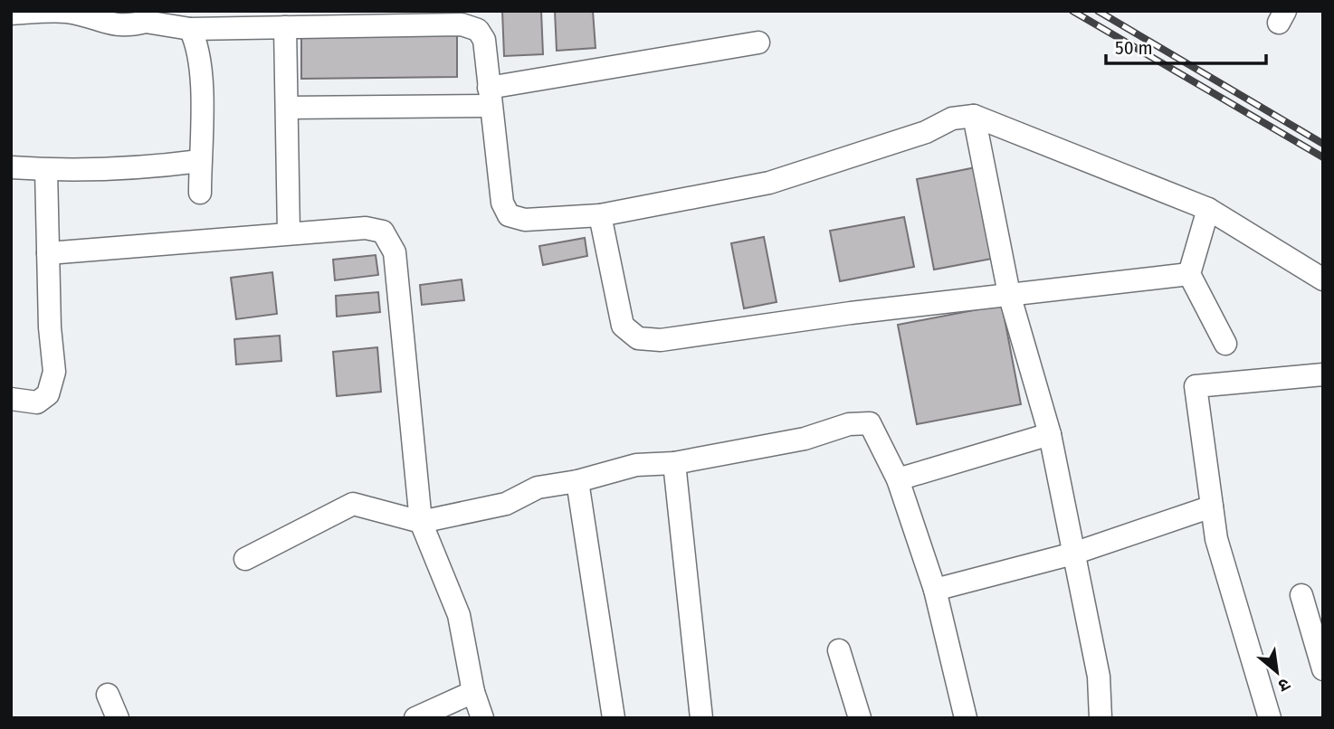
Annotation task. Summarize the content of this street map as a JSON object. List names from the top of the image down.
{
  "scale_bar": "50 m",
  "north": "bottom right"
}
